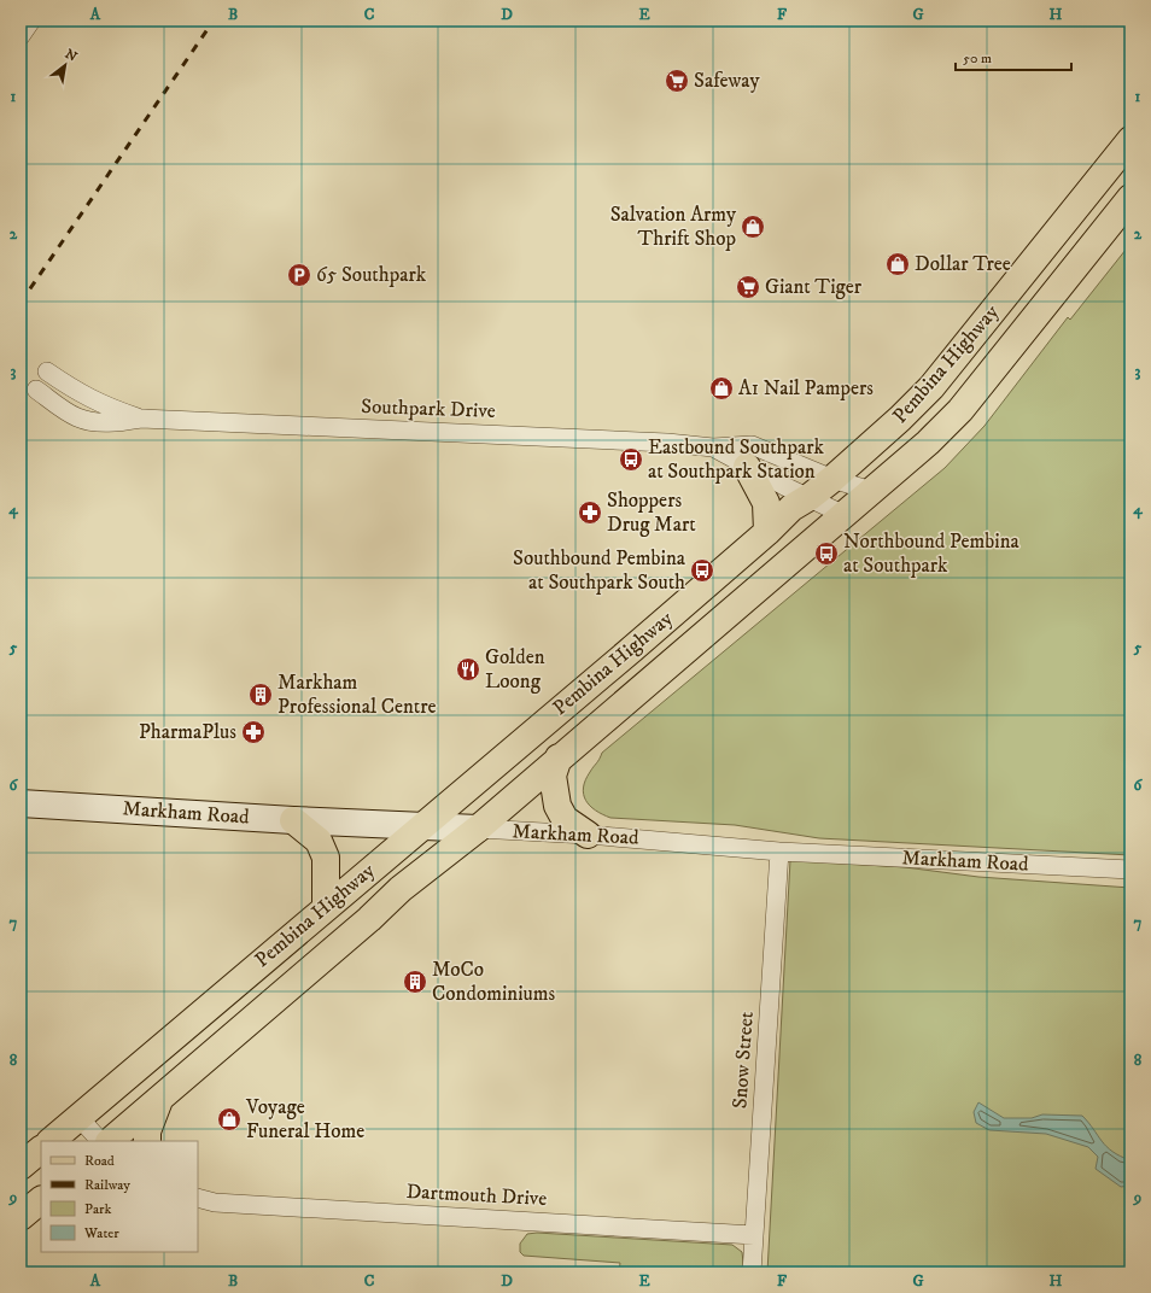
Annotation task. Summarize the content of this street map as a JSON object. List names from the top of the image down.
{
  "streets": {
    "main road": ["Pembina Highway"],
    "street": [
      "Southpark Drive",
      "Markham Road",
      "Snow Street",
      "Dartmouth Drive"
    ]
  },
  "crossings": [
    ["Pembina Highway", "Southpark Drive"],
    ["Pembina Highway", "Markham Road"],
    ["Markham Road", "Snow Street"],
    ["Snow Street", "Dartmouth Drive"]
  ],
  "places": {
    "supermarket": ["Safeway", "Giant Tiger"],
    "shop": [
      "Salvation Army Thrift Shop",
      "Dollar Tree",
      "A1 Nail Pampers",
      "Voyage Funeral Home"
    ],
    "parking": ["65 Southpark"],
    "bus stop": ["Eastbound Southpark at Southpark Station", "Northbound Pembina at Southpark", "Southbound Pembina at Southpark South"],
    "pharmacy": ["Shoppers Drug Mart", "PharmaPlus"],
    "restaurant": ["Golden Loong"],
    "building": ["Markham Professional Centre", "MoCo Condominiums"]
  },
  "legend": [
    "Road",
    "Railway",
    "Park",
    "Water"
  ],
  "scale_bar": "50 m",
  "north": "top right",
  "grid": {
    "columns": [
      "A",
      "B",
      "C",
      "D",
      "E",
      "F",
      "G",
      "H"
    ],
    "rows": [
      "1",
      "2",
      "3",
      "4",
      "5",
      "6",
      "7",
      "8",
      "9"
    ]
  }
}
